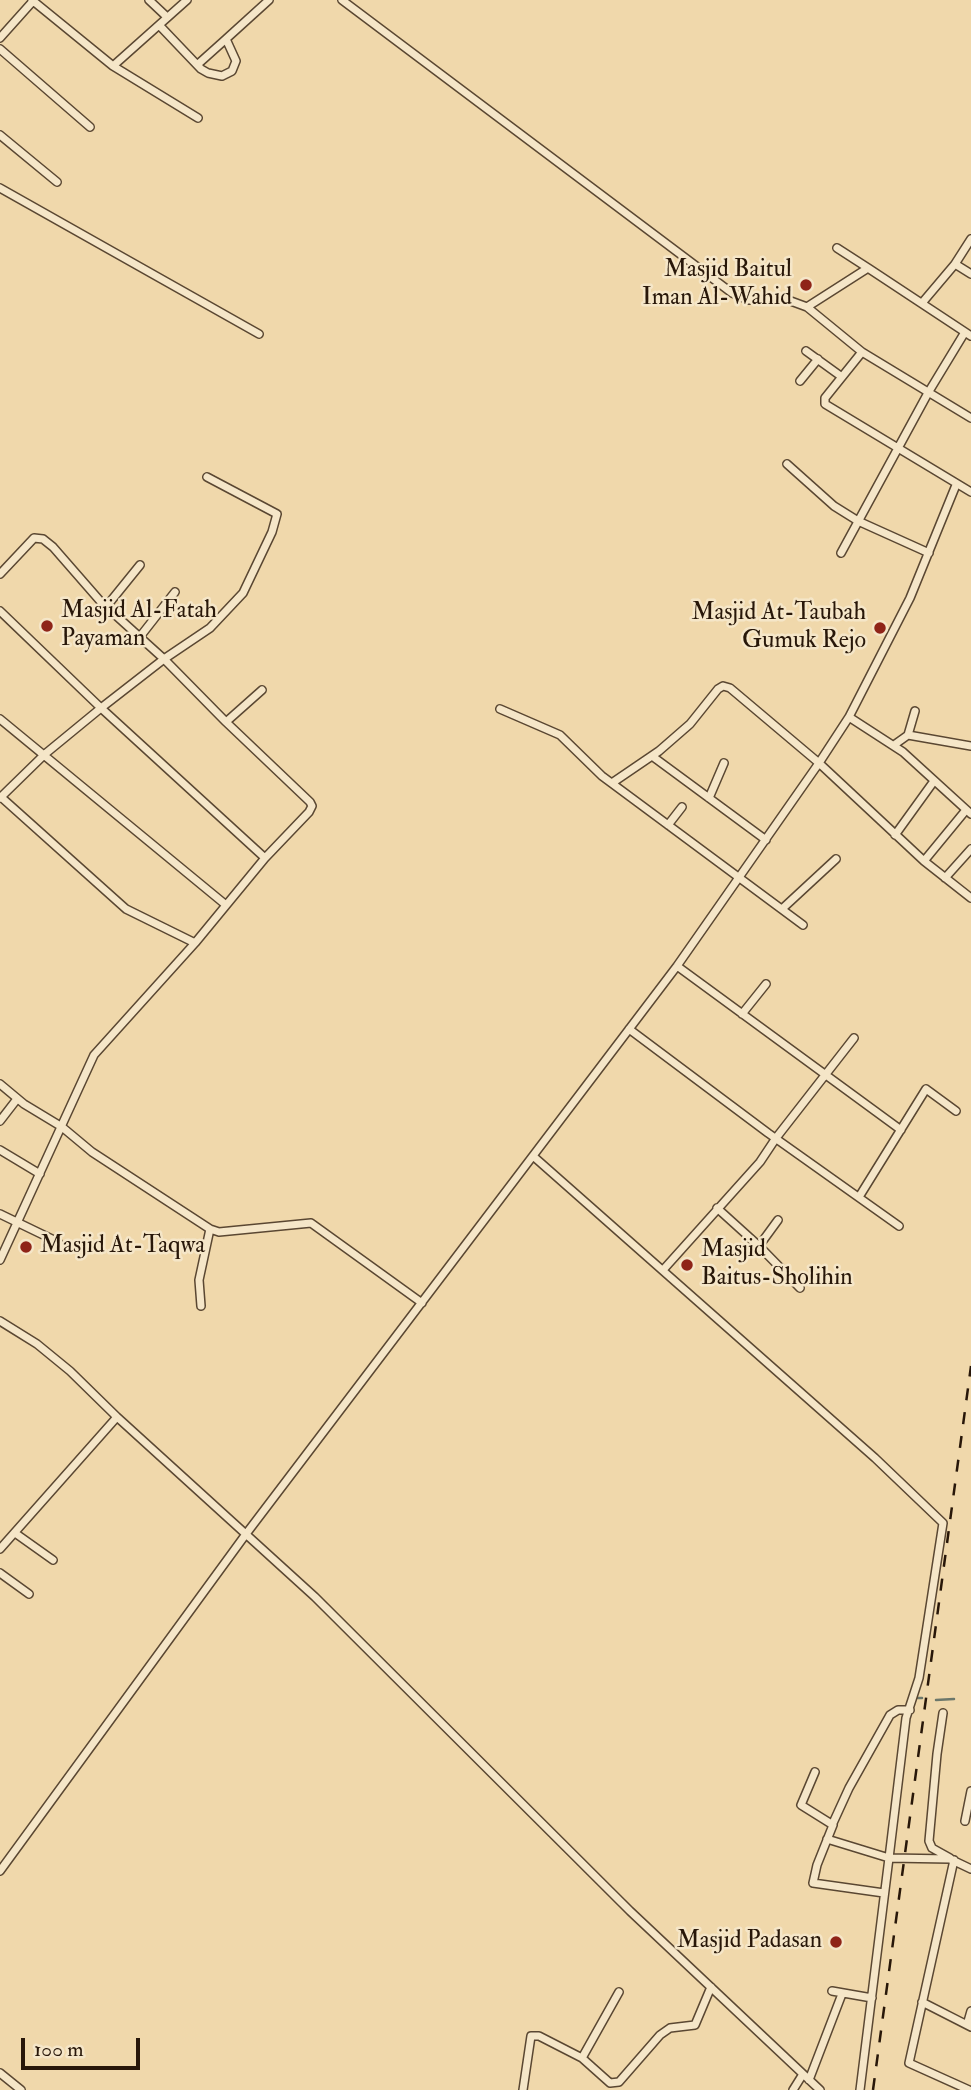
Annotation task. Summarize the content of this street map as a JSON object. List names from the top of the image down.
{
  "places": [
    "Masjid Baitul Iman Al-Wahid",
    "Masjid Al-Fatah Payaman",
    "Masjid At-Taubah Gumuk Rejo",
    "Masjid At-Taqwa",
    "Masjid Baitus-Sholihin",
    "Masjid Padasan"
  ],
  "scale_bar": "100 m"
}
